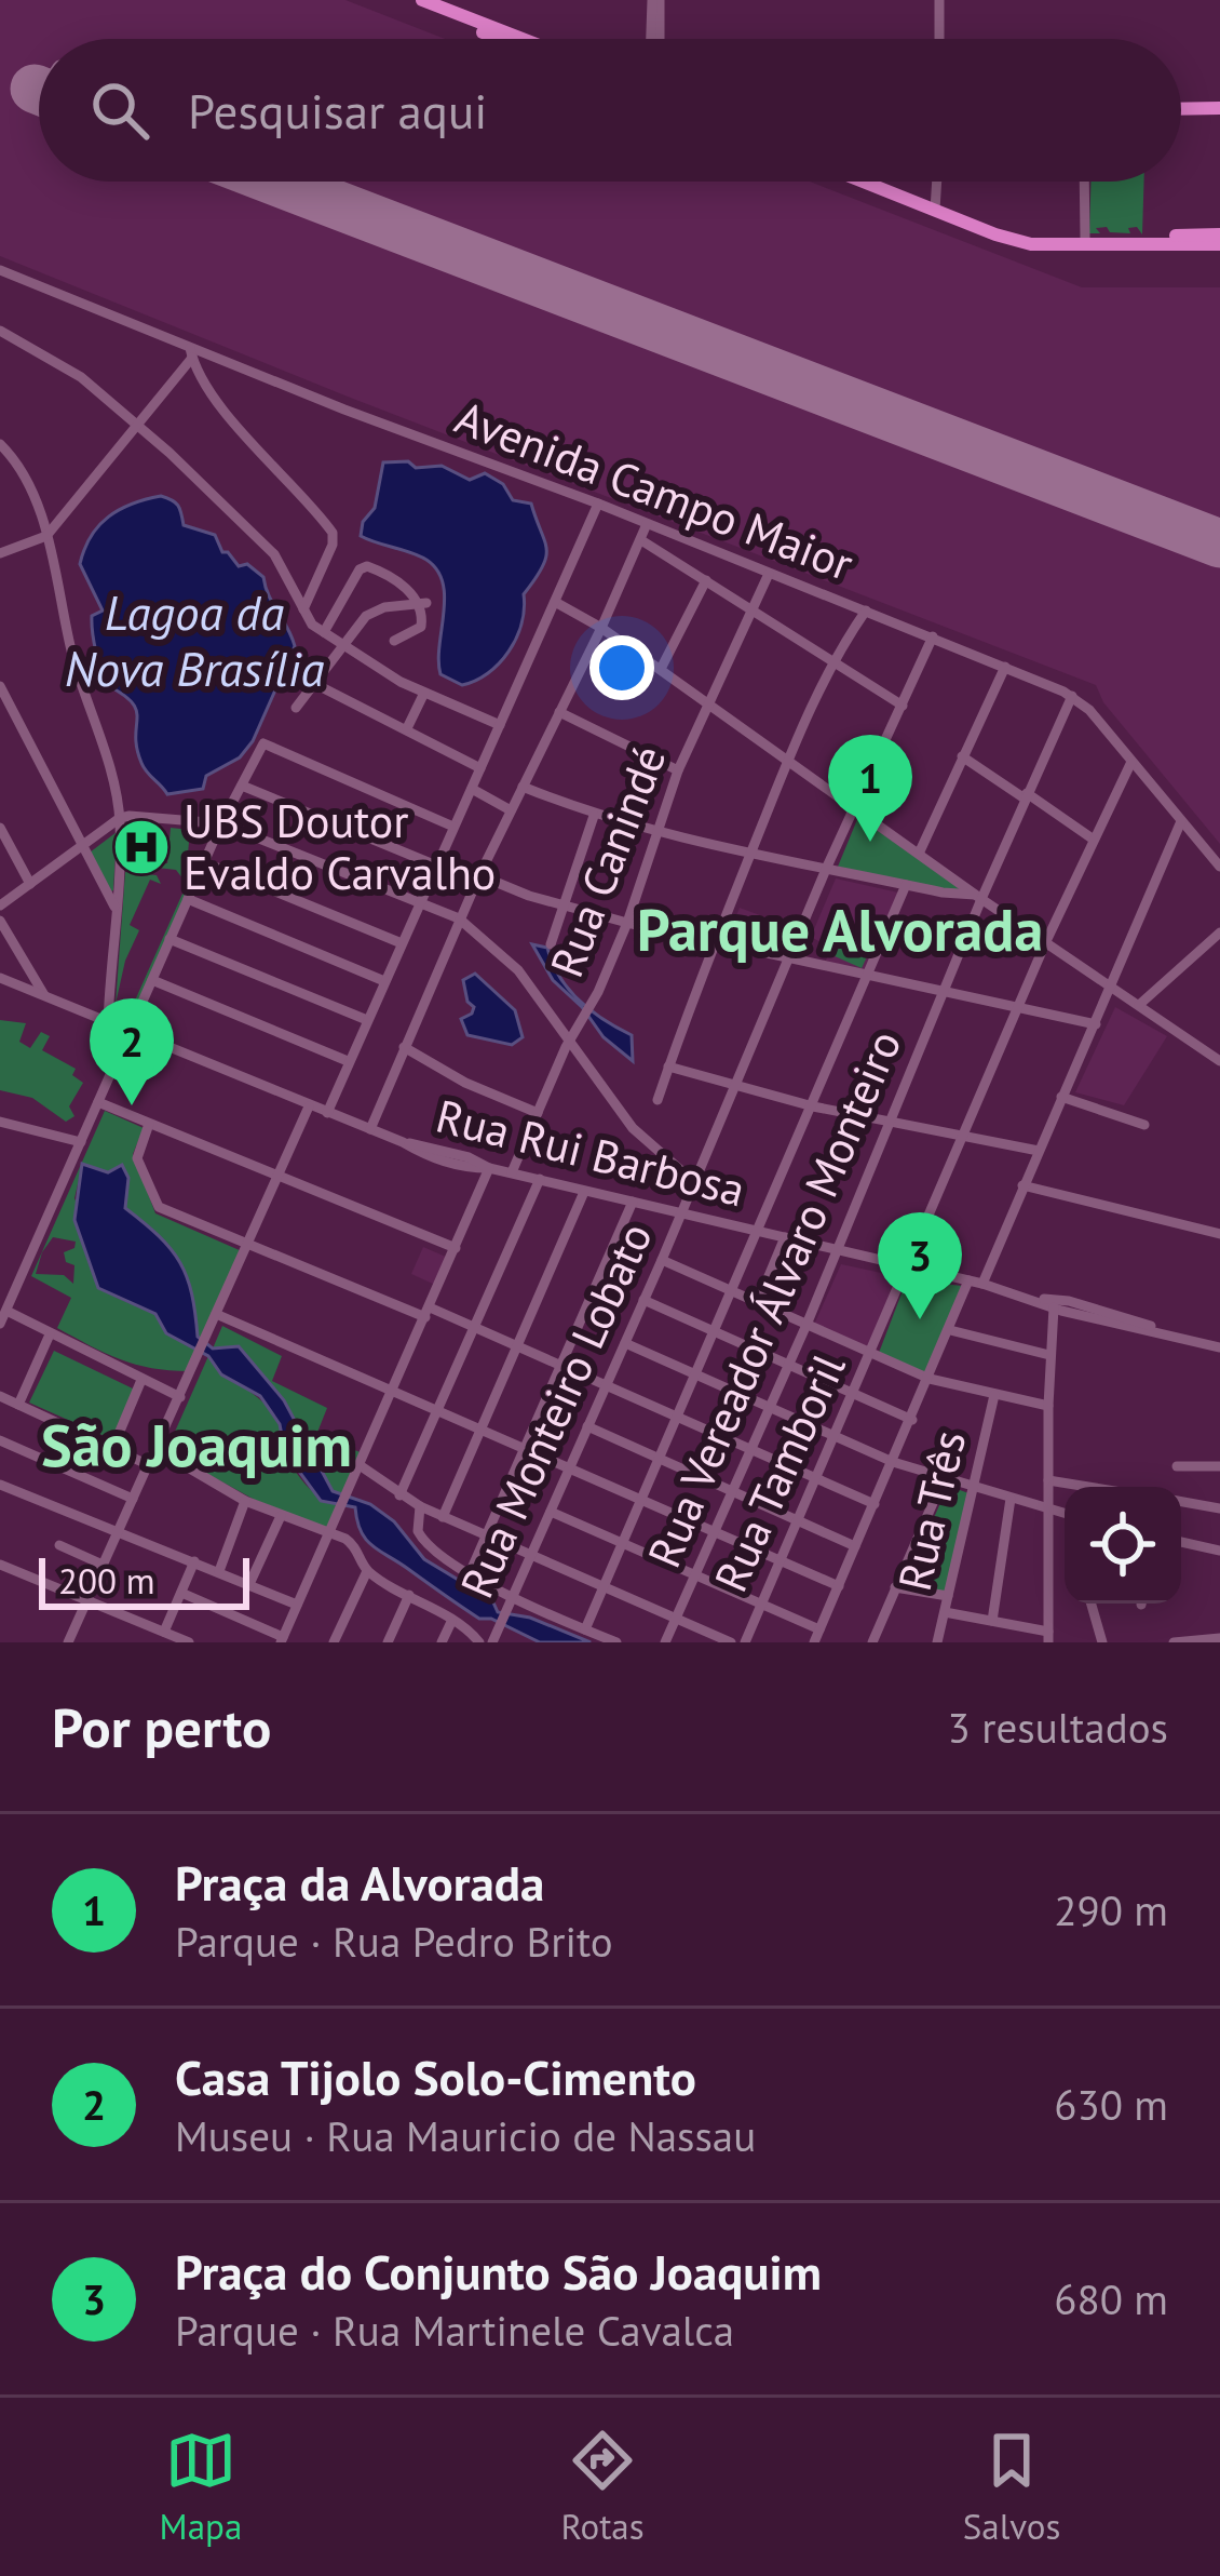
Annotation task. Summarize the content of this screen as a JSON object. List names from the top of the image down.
{
  "streets": {
    "street": [
      "Avenida Campo Maior",
      "Rua Canindé",
      "Rua Rui Barbosa",
      "Rua Vereador Álvaro Monteiro",
      "Rua Monteiro Lobato",
      "Rua Tamboril",
      "Rua Três"
    ]
  },
  "crossings": [
    ["Avenida Campo Maior", "Rua Canindé"],
    ["Avenida Campo Maior", "Rua Vereador Álvaro Monteiro"],
    ["Avenida Campo Maior", "Rua Monteiro Lobato"],
    ["Avenida Campo Maior", "Rua Tamboril"],
    ["Rua Canindé", "Rua Rui Barbosa"],
    ["Rua Rui Barbosa", "Rua Vereador Álvaro Monteiro"],
    ["Rua Rui Barbosa", "Rua Monteiro Lobato"],
    ["Rua Rui Barbosa", "Rua Tamboril"],
    ["Rua Vereador Álvaro Monteiro", "Rua Tamboril"],
    ["Rua Monteiro Lobato", "Rua Tamboril"]
  ],
  "districts": ["Parque Alvorada", "São Joaquim"],
  "water": ["Lagoa da Nova Brasília"],
  "places": {
    "hospital": ["UBS Doutor Evaldo Carvalho"]
  },
  "scale_bar": "200 m",
  "page": {
    "search": "Pesquisar aqui",
    "pins": ["1", "2", "3"],
    "scale": "200 m",
    "heading": ["Por perto", "3 resultados"],
    "list": [
      {
        "mark": "1",
        "name": "Praça da Alvorada",
        "note": "Parque · Rua Pedro Brito",
        "value": "290 m"
      },
      {
        "mark": "2",
        "name": "Casa Tijolo Solo-Cimento",
        "note": "Museu · Rua Mauricio de Nassau",
        "value": "630 m"
      },
      {
        "mark": "3",
        "name": "Praça do Conjunto São Joaquim",
        "note": "Parque · Rua Martinele Cavalca",
        "value": "680 m"
      }
    ],
    "nav": ["Mapa", "Rotas", "Salvos"]
  }
}
